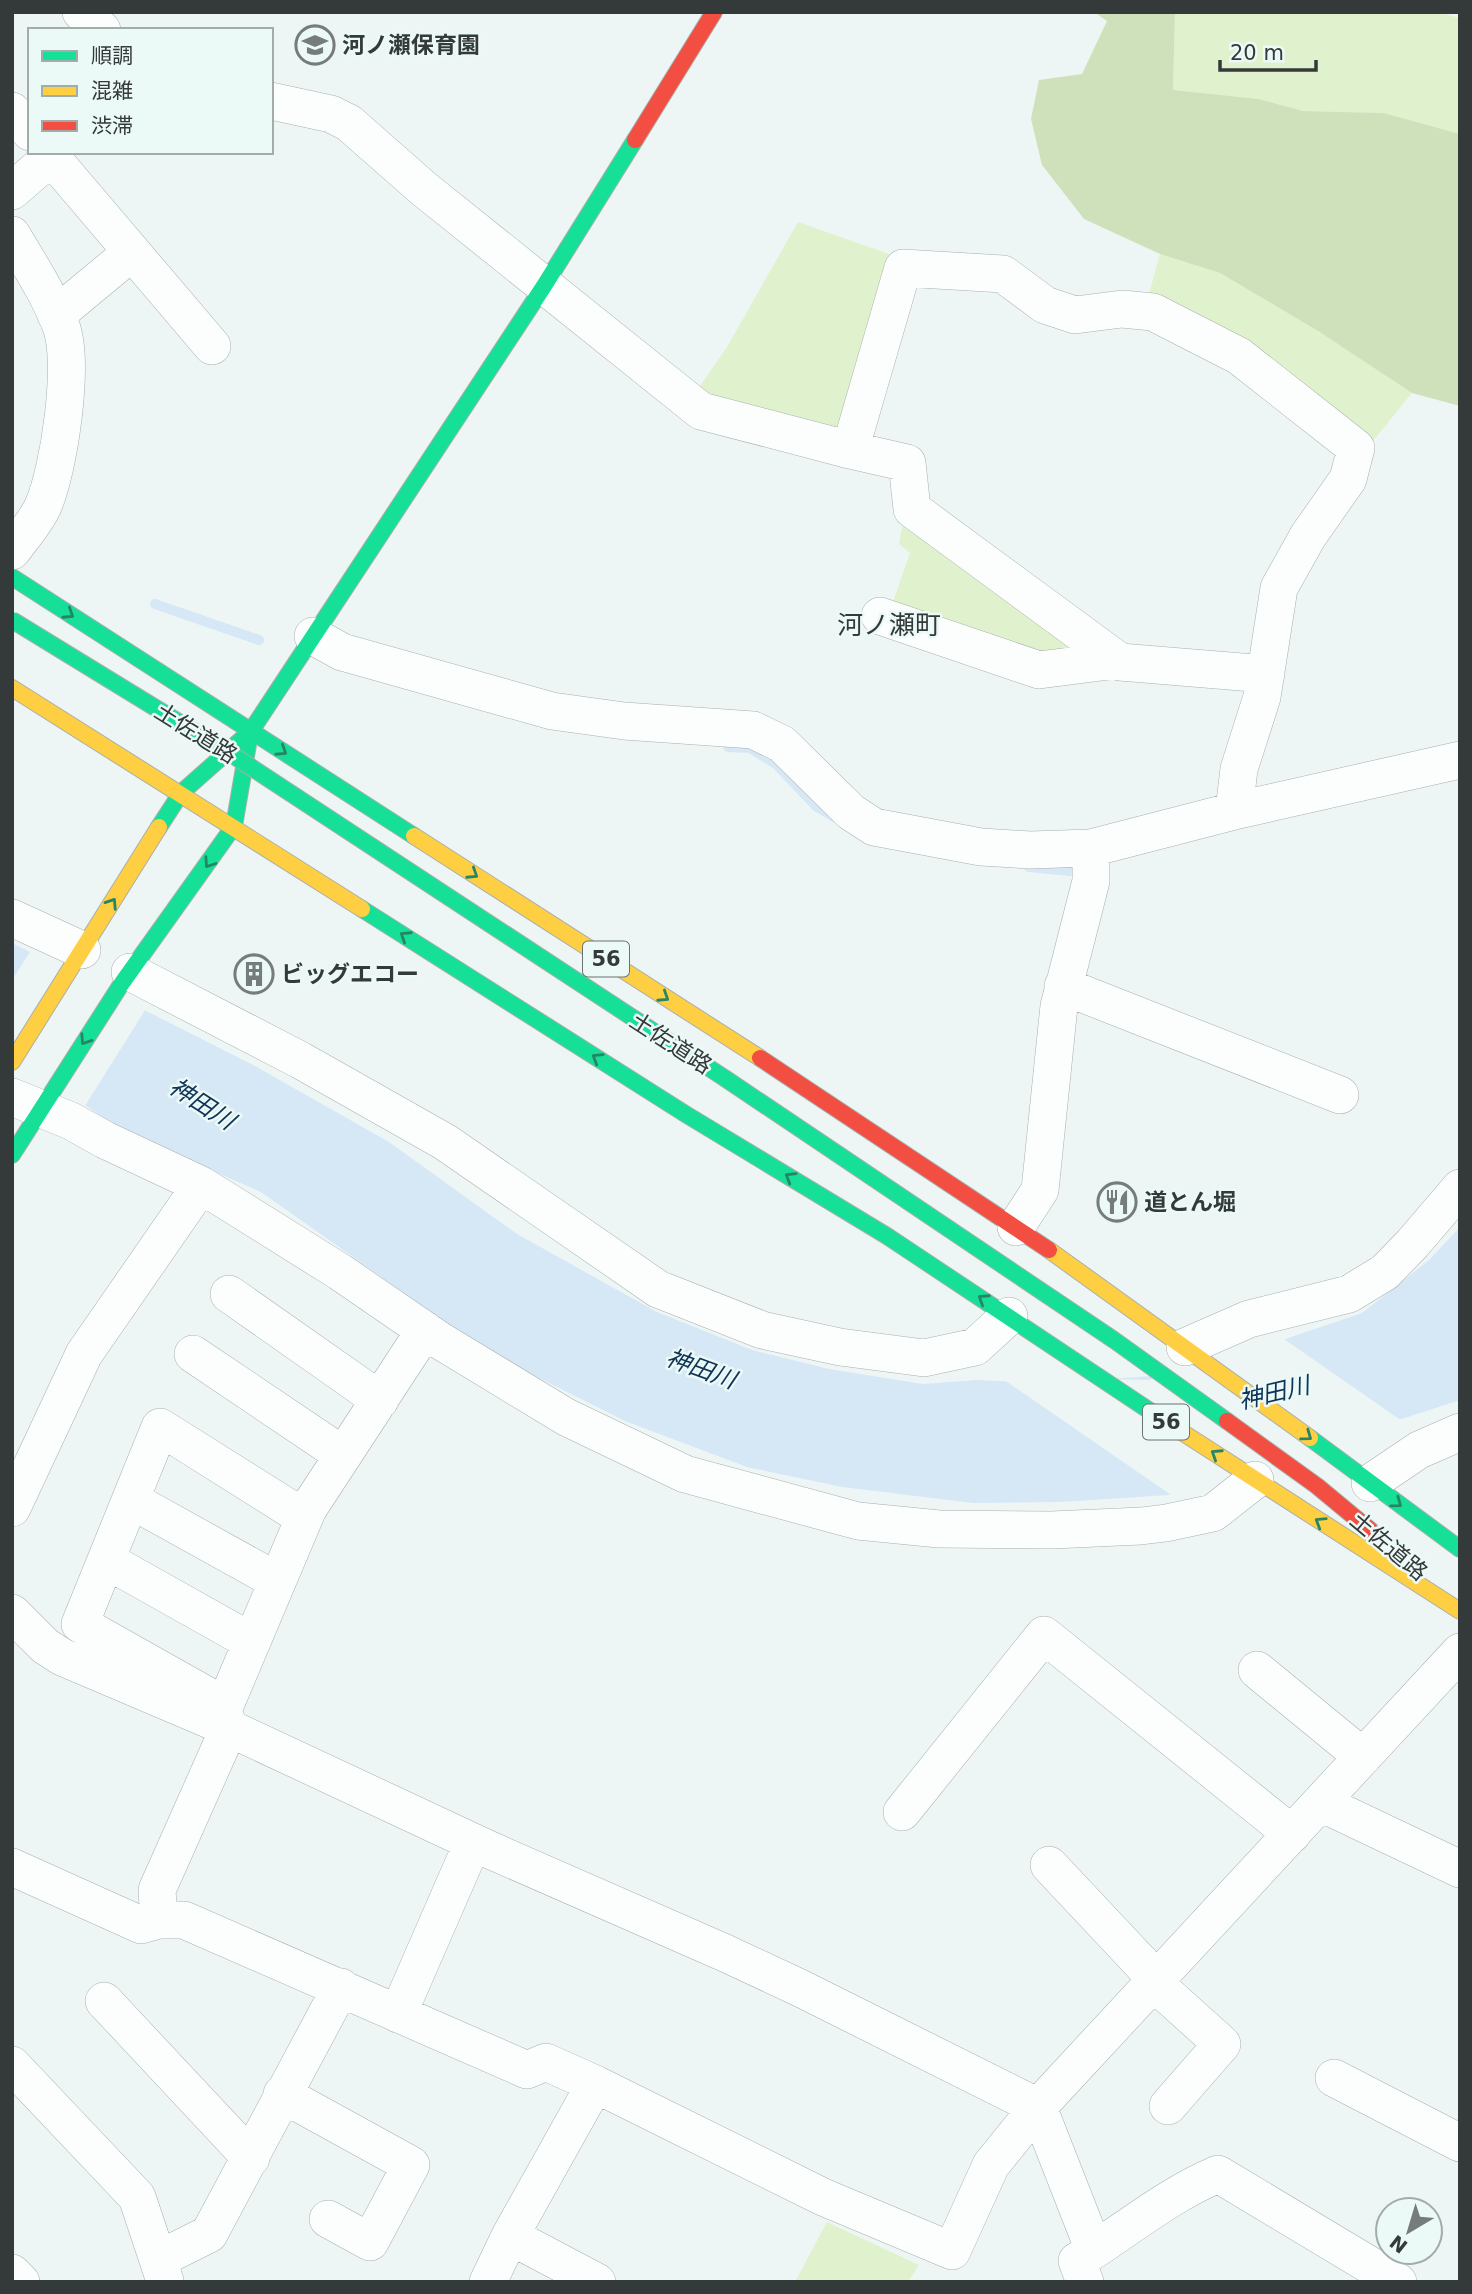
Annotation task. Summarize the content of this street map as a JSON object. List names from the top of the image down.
{
  "streets": {
    "main road": ["土佐道路", "56"]
  },
  "crossings": [
    ["土佐道路", "56"]
  ],
  "districts": ["河ノ瀬町"],
  "water": ["神田川"],
  "places": {
    "school or university": ["河ノ瀬保育園"],
    "building": ["ビッグエコー"],
    "restaurant": ["道とん堀"]
  },
  "legend": ["順調", "混雑", "渋滞"],
  "scale_bar": "20 m",
  "north": "bottom left"
}
